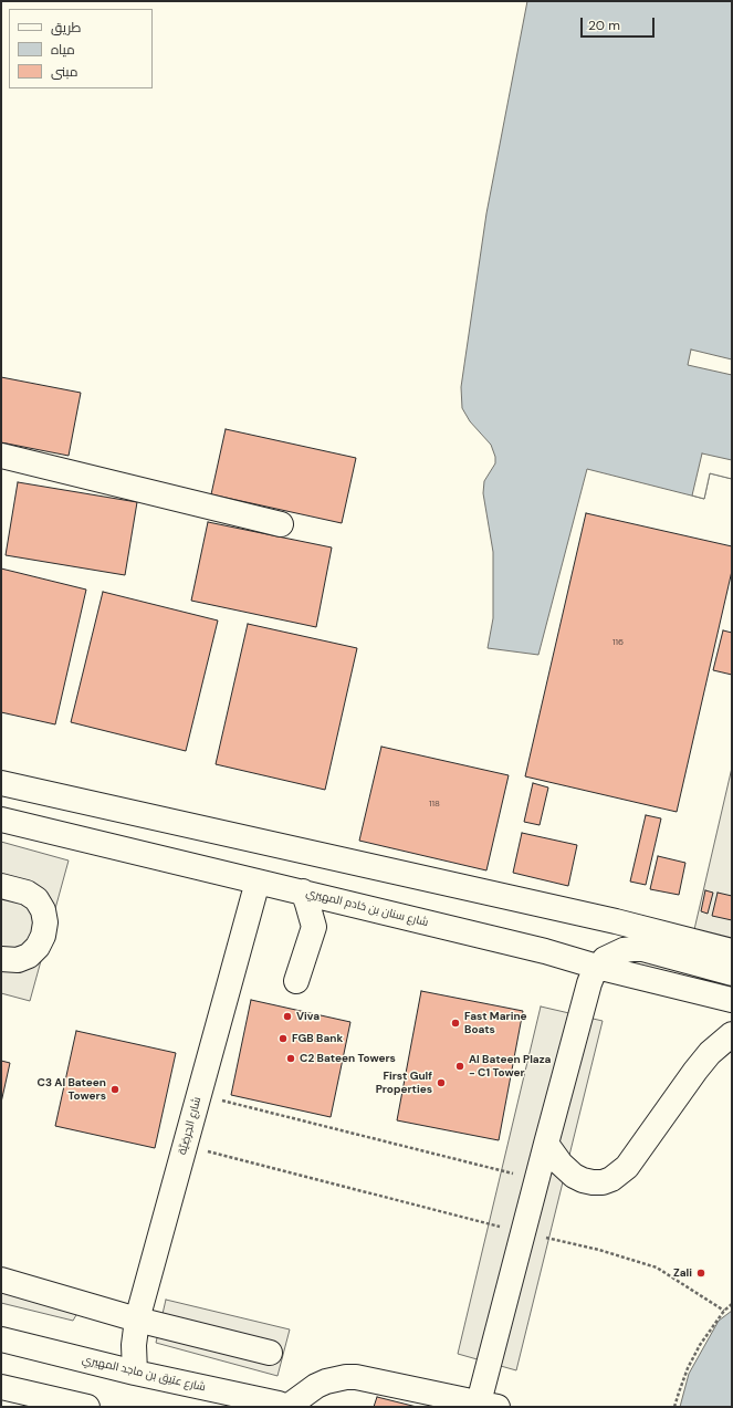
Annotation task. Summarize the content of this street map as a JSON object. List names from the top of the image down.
{
  "streets": {
    "street": ["شارع سنان بن خادم المهيري", "شارع الحِرضِيَّة", "شارع عتيق بن ماجد المهيري"]
  },
  "crossings": [
    ["شارع سنان بن خادم المهيري", "شارع الحِرضِيَّة"],
    ["شارع الحِرضِيَّة", "شارع عتيق بن ماجد المهيري"]
  ],
  "places": [
    "Viva",
    "Fast Marine Boats",
    "FGB Bank",
    "C2 Bateen Towers",
    "Al Bateen Plaza - C1 Tower",
    "First Gulf Properties",
    "C3 Al Bateen Towers",
    "Zali"
  ],
  "house_numbers": ["116", "118"],
  "legend": ["طريق", "مياه", "مبنى"],
  "scale_bar": "20 m"
}
